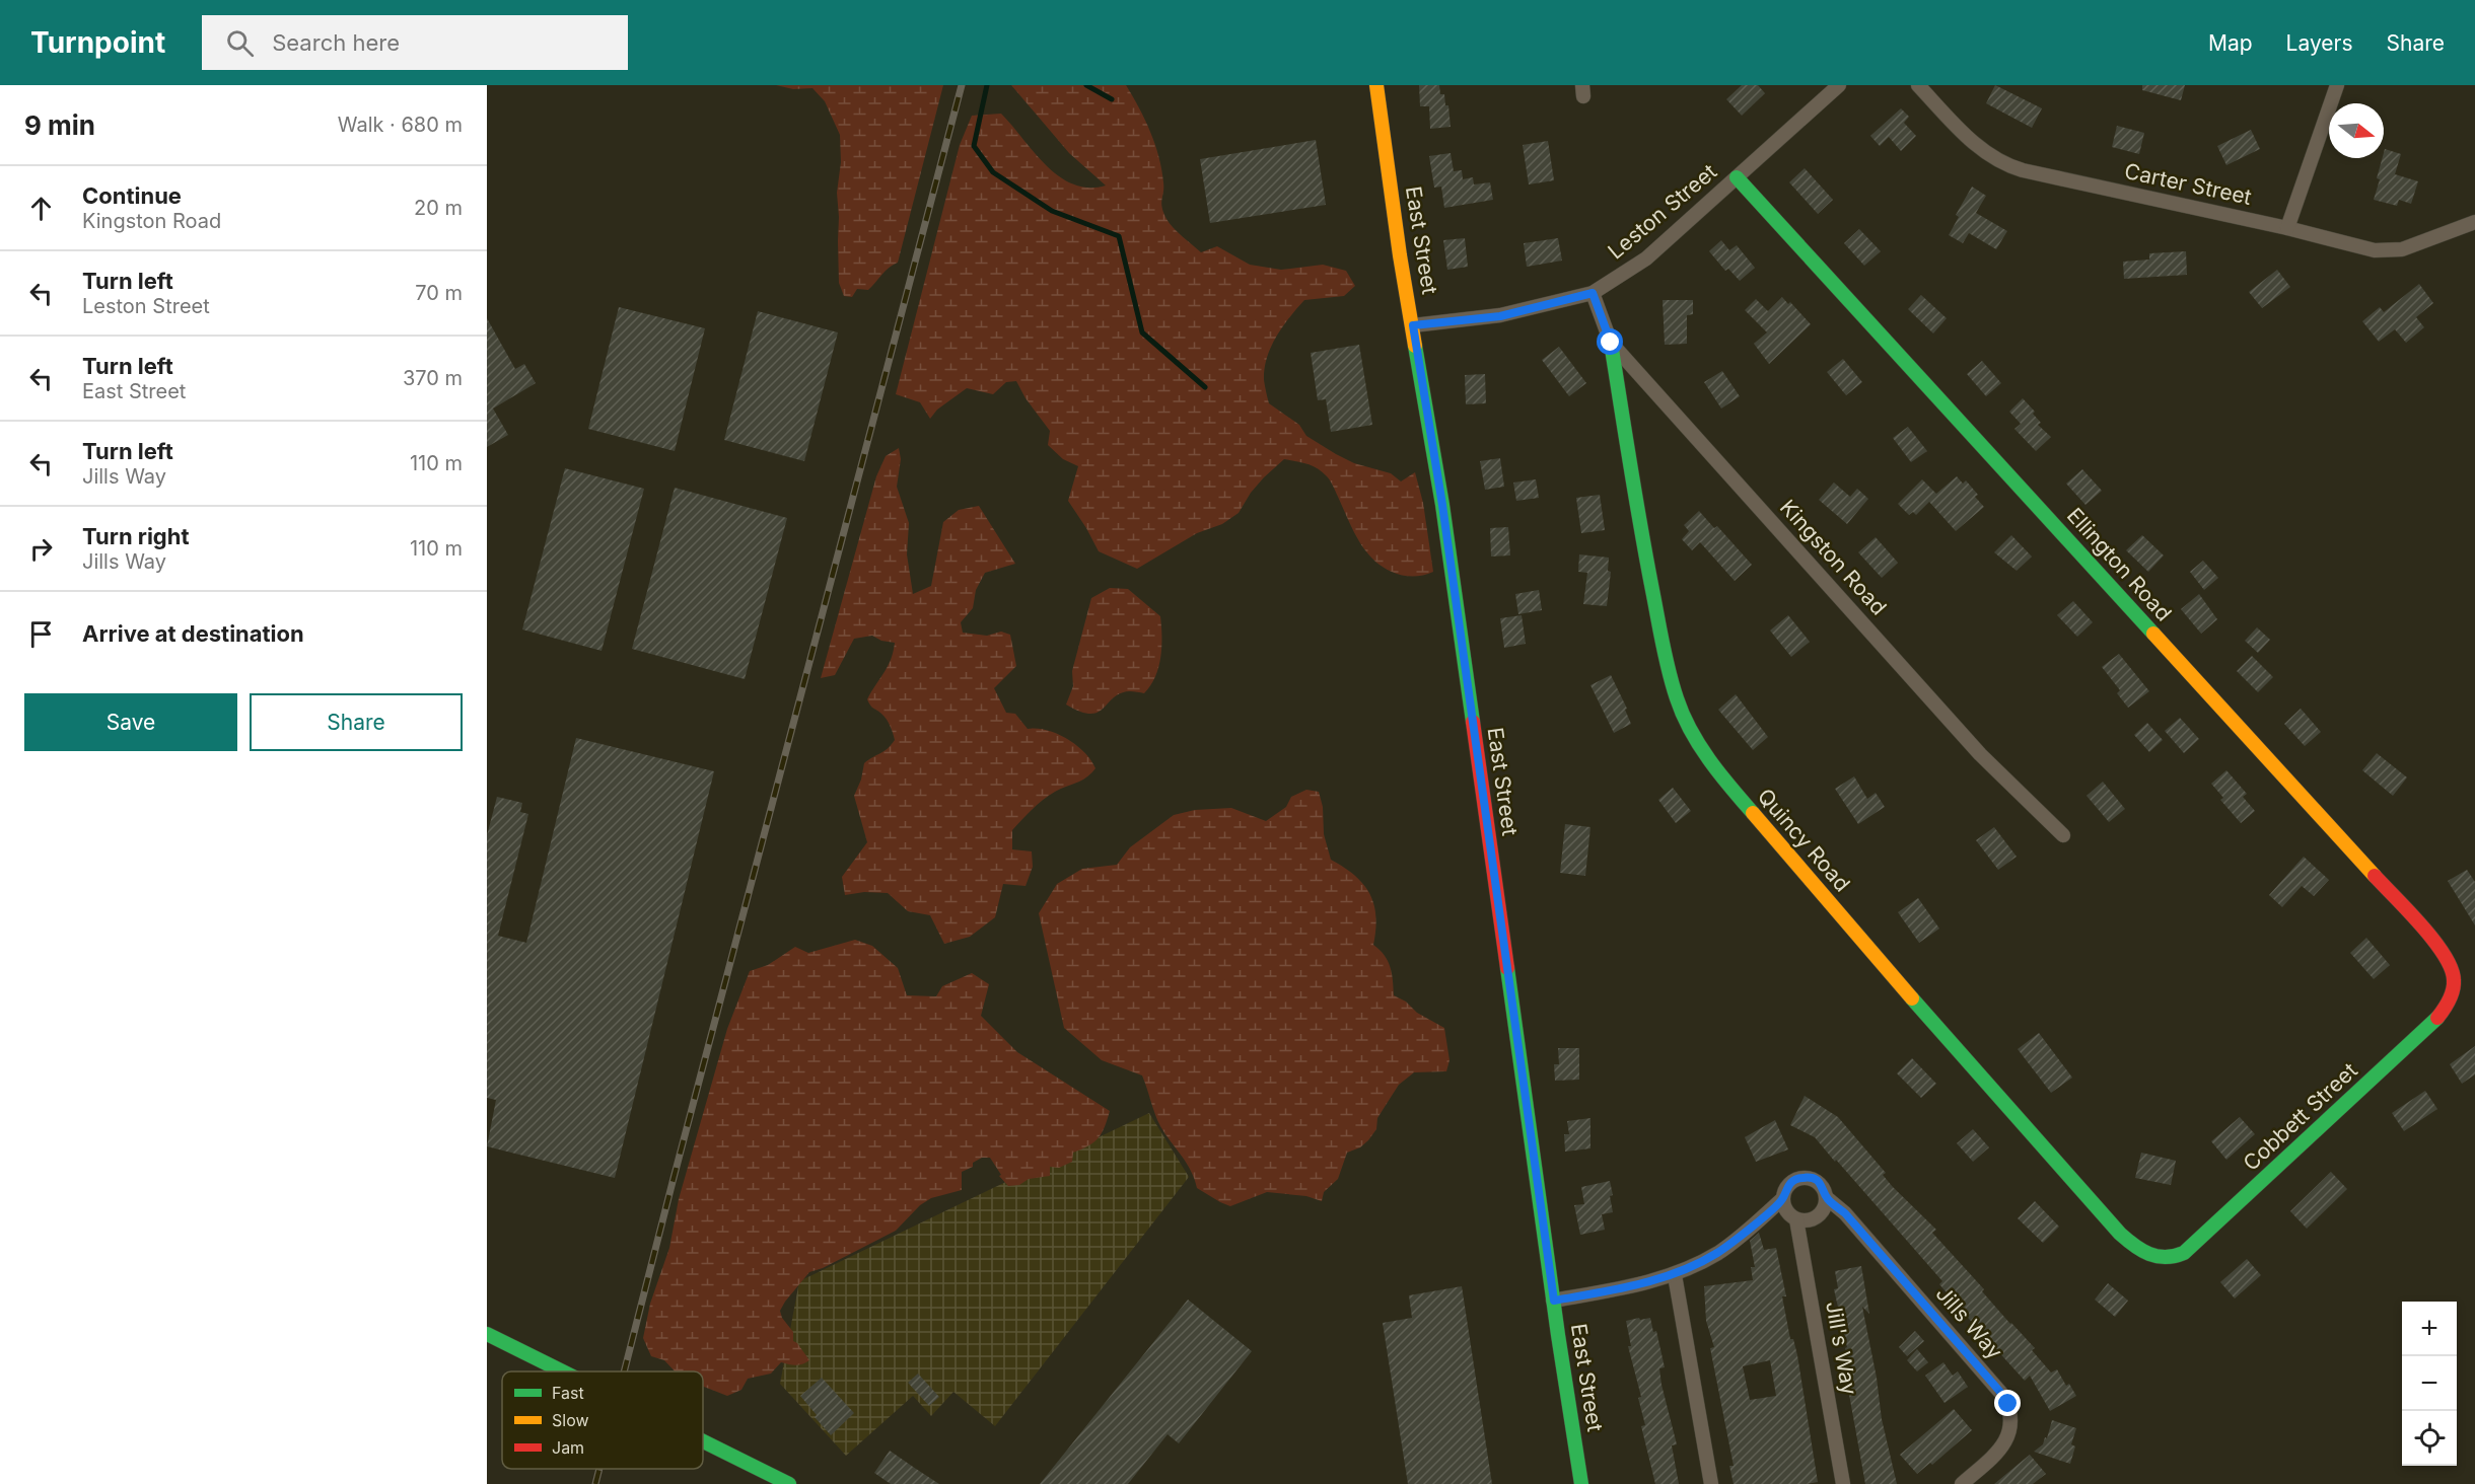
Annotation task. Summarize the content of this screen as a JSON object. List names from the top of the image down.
{
  "streets": {
    "street": [
      "Carter Street",
      "Leston Street",
      "East Street",
      "Kingston Road",
      "Ellington Road",
      "Quincy Road",
      "Cobbett Street",
      "Jills Way",
      "Jill's Way"
    ]
  },
  "crossings": [
    ["Leston Street", "East Street"],
    ["Leston Street", "Kingston Road"],
    ["Leston Street", "Ellington Road"],
    ["East Street", "Jills Way"],
    ["Kingston Road", "Quincy Road"],
    ["Ellington Road", "Cobbett Street"],
    ["Quincy Road", "Cobbett Street"],
    ["Jills Way", "Jill's Way"]
  ],
  "legend": ["Fast", "Slow", "Jam"],
  "north": "right",
  "page": {
    "header": "Turnpoint",
    "search": "Search here",
    "nav": ["Map", "Layers", "Share"],
    "heading": ["9 min", "Walk · 680 m"],
    "list": [
      ["Continue", "Kingston Road", "20 m"],
      ["Turn left", "Leston Street", "70 m"],
      ["Turn left", "East Street", "370 m"],
      ["Turn left", "Jills Way", "110 m"],
      ["Turn right", "Jills Way", "110 m"],
      "Arrive at destination"
    ],
    "buttons": ["Save", "Share"],
    "map_buttons": ["+", "−"]
  }
}
